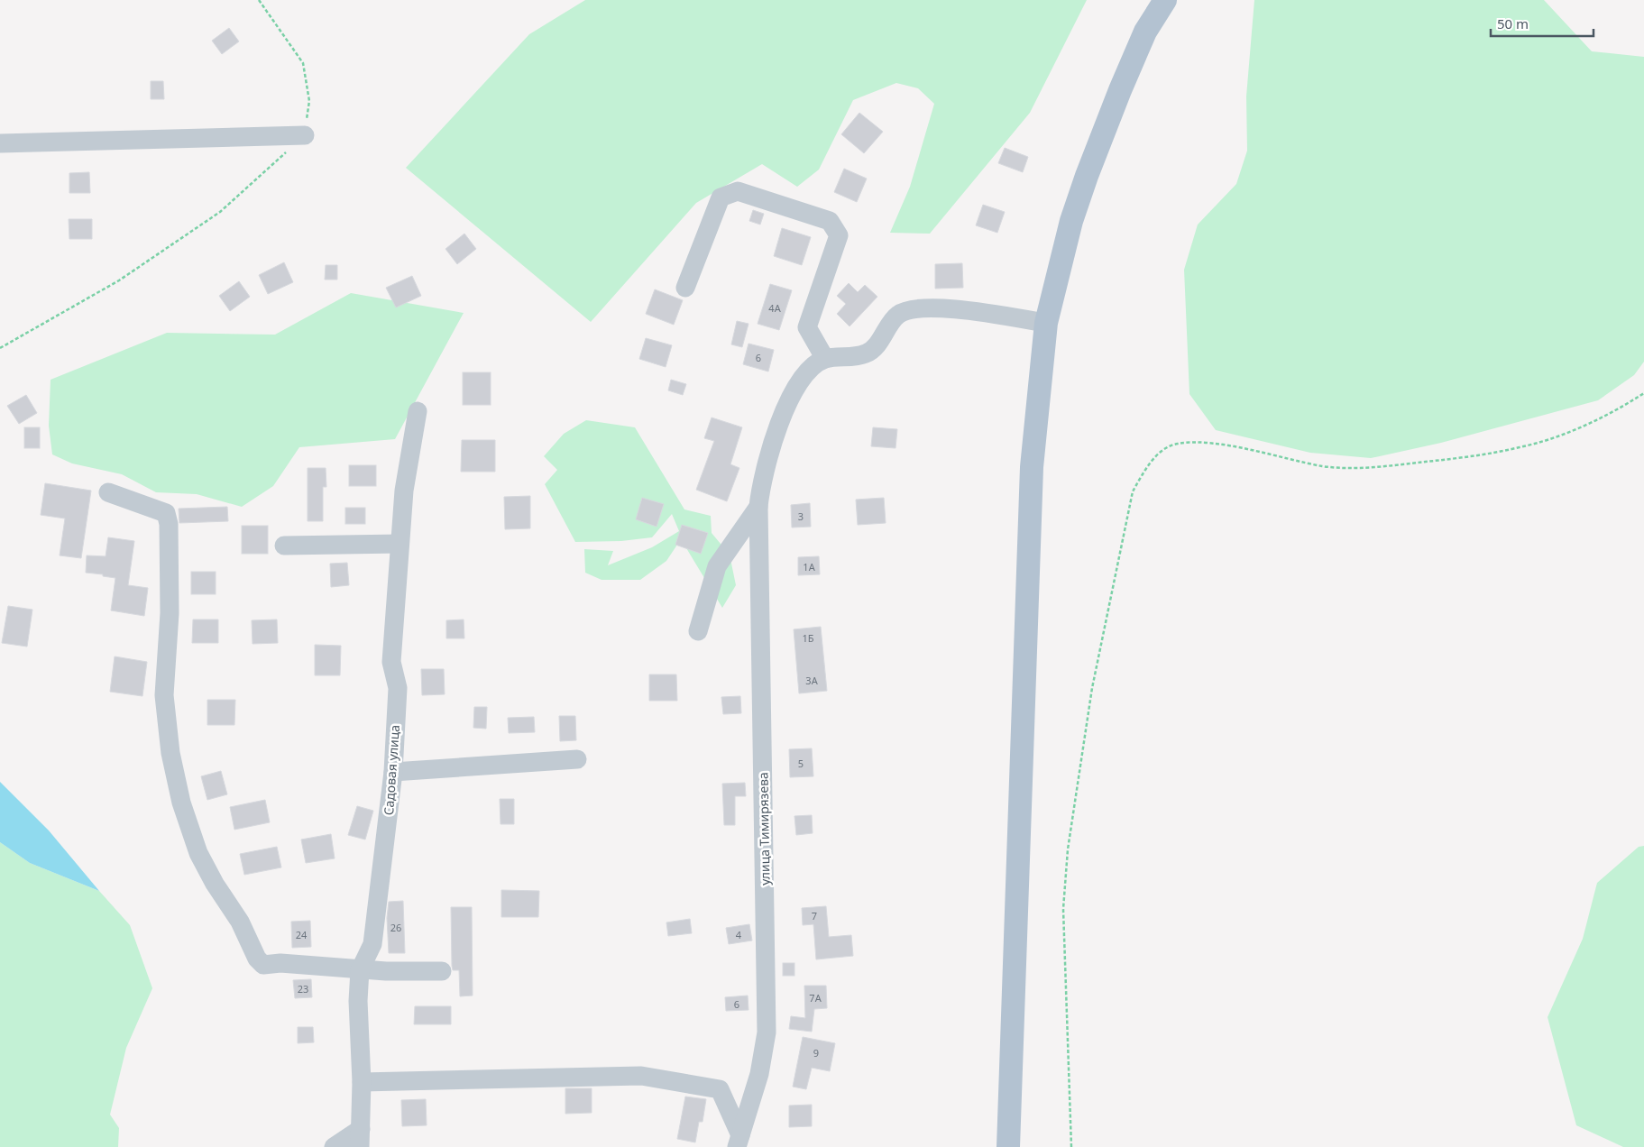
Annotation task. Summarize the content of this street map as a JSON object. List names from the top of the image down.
{
  "streets": {
    "street": ["Садовая улица", "улица Тимирязева"]
  },
  "house_numbers": [
    "4А",
    "6",
    "3",
    "1А",
    "1Б",
    "3А",
    "5",
    "7",
    "26",
    "24",
    "4",
    "23",
    "7А",
    "6",
    "9"
  ],
  "scale_bar": "50 m"
}
